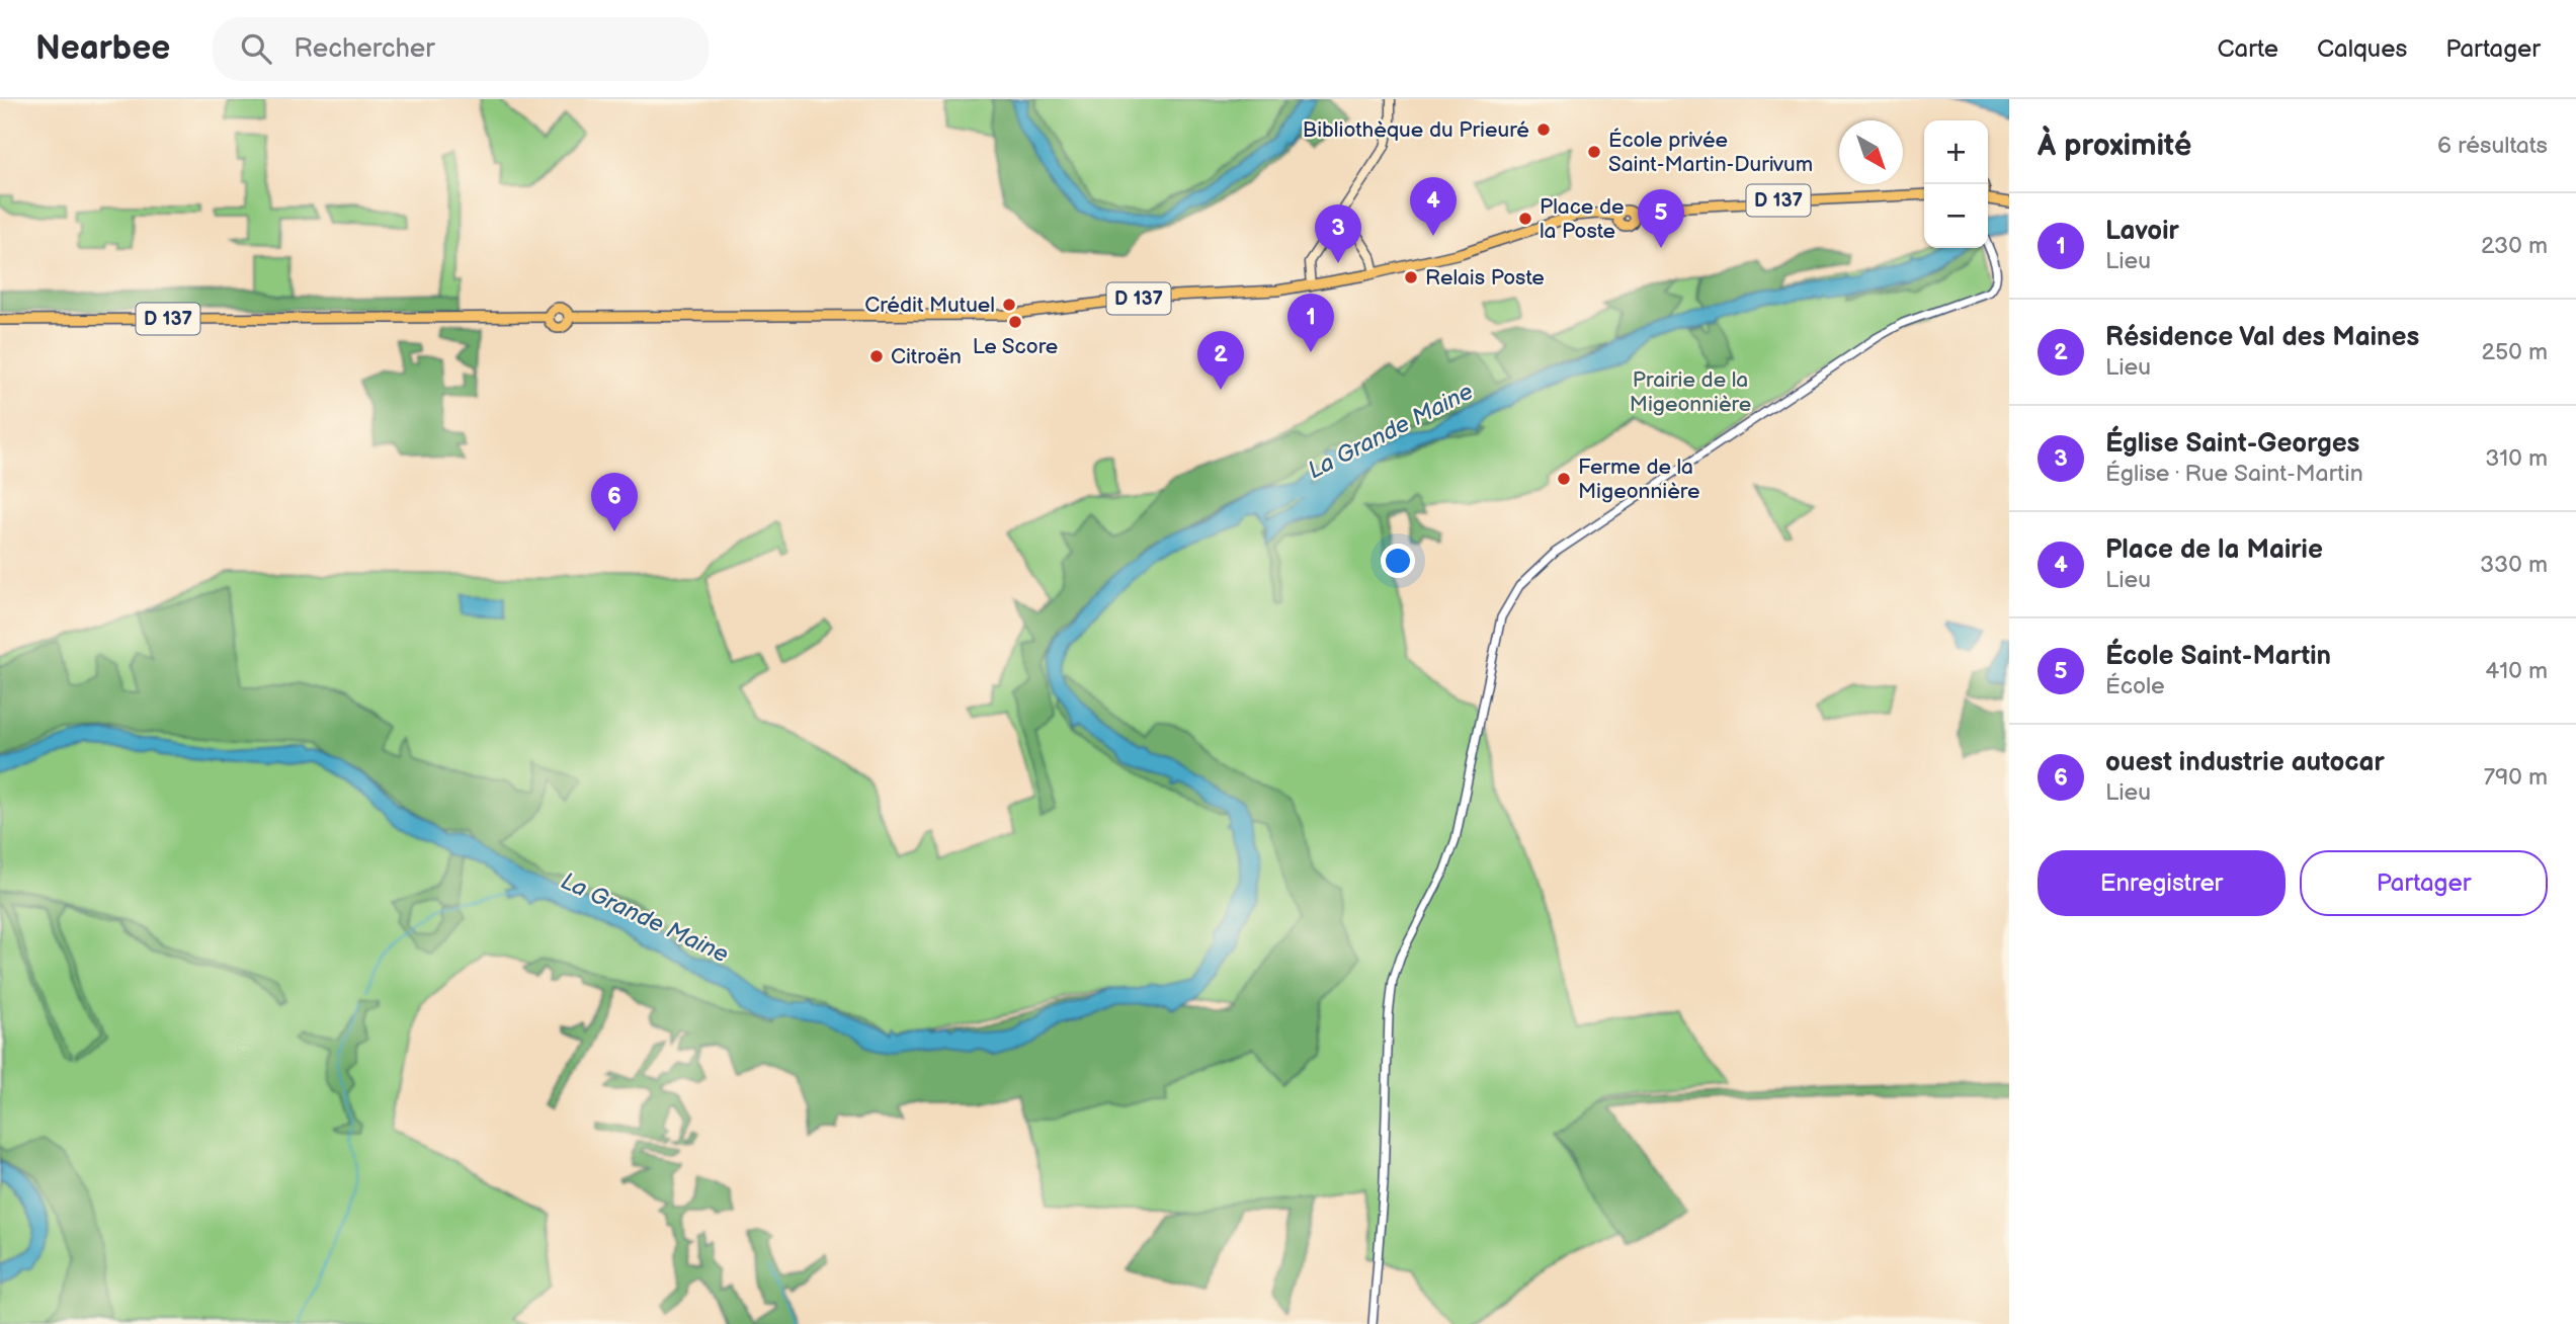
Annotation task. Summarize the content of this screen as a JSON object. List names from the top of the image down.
{
  "streets": {
    "main road": ["D 137"]
  },
  "water": ["La Grande Maine"],
  "parks": ["Prairie de la Migeonnière"],
  "places": [
    "Bibliothèque du Prieuré",
    "École privée Saint-Martin-Durivum",
    "Place de la Poste",
    "Relais Poste",
    "Crédit Mutuel",
    "Le Score",
    "Citroën",
    "Ferme de la Migeonnière"
  ],
  "north": "bottom right",
  "page": {
    "header": "Nearbee",
    "search": "Rechercher",
    "nav": ["Carte", "Calques", "Partager"],
    "heading": ["À proximité", "6 résultats"],
    "map_buttons": ["+", "−"],
    "pins": [
      "4",
      "5",
      "3",
      "1",
      "2",
      "6"
    ],
    "list": [
      {
        "mark": "1",
        "name": "Lavoir",
        "note": "Lieu",
        "value": "230 m"
      },
      {
        "mark": "2",
        "name": "Résidence Val des Maines",
        "note": "Lieu",
        "value": "250 m"
      },
      {
        "mark": "3",
        "name": "Église Saint-Georges",
        "note": "Église · Rue Saint-Martin",
        "value": "310 m"
      },
      {
        "mark": "4",
        "name": "Place de la Mairie",
        "note": "Lieu",
        "value": "330 m"
      },
      {
        "mark": "5",
        "name": "École Saint-Martin",
        "note": "École",
        "value": "410 m"
      },
      {
        "mark": "6",
        "name": "ouest industrie autocar",
        "note": "Lieu",
        "value": "790 m"
      }
    ],
    "buttons": ["Enregistrer", "Partager"]
  }
}
